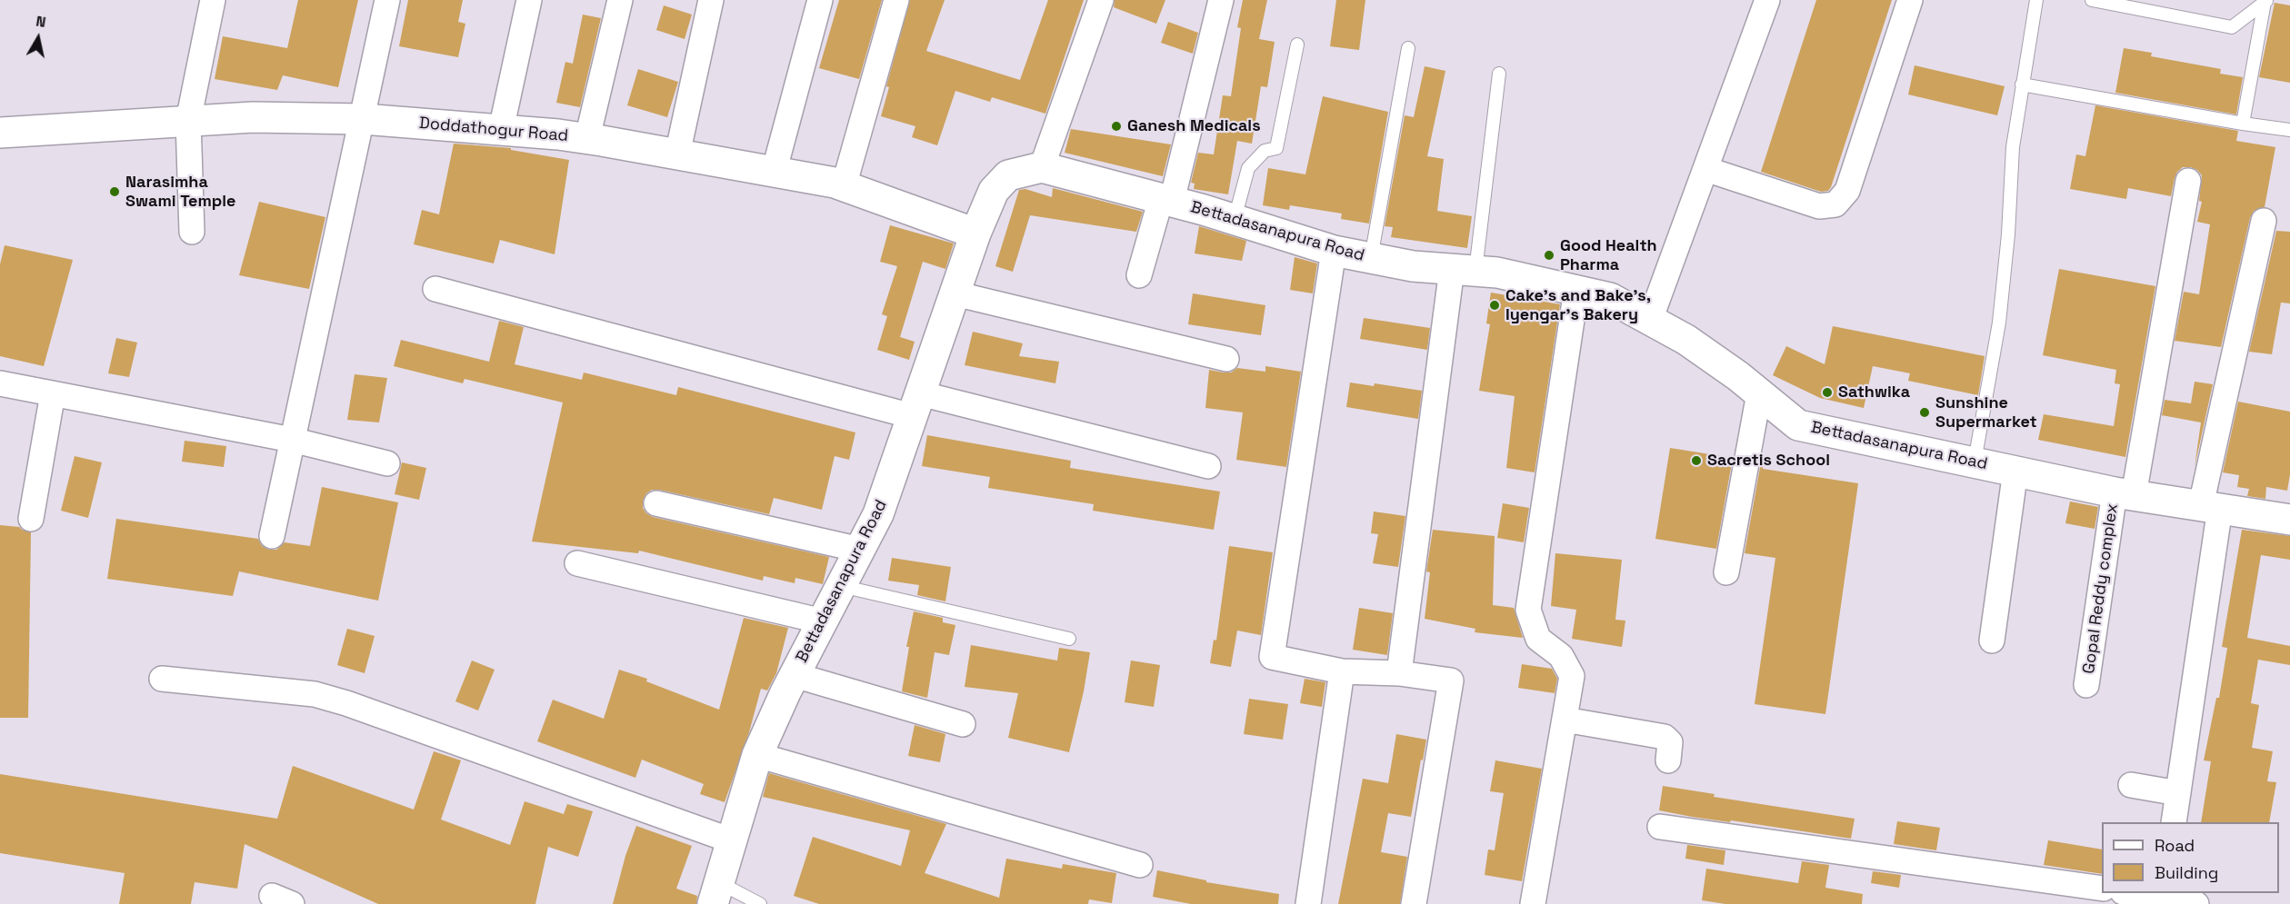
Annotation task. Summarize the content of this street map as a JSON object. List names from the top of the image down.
{
  "streets": {
    "street": ["Doddathogur Road", "Bettadasanapura Road", "Gopal Reddy complex"]
  },
  "crossings": [
    ["Doddathogur Road", "Bettadasanapura Road"],
    ["Bettadasanapura Road", "Gopal Reddy complex"]
  ],
  "places": [
    "Ganesh Medicals",
    "Narasimha Swami Temple",
    "Good Health Pharma",
    "Cake's and Bake's, Iyengar's Bakery",
    "Sathwika",
    "Sunshine Supermarket",
    "Sacretis School"
  ],
  "legend": ["Road", "Building"],
  "north": "top"
}
